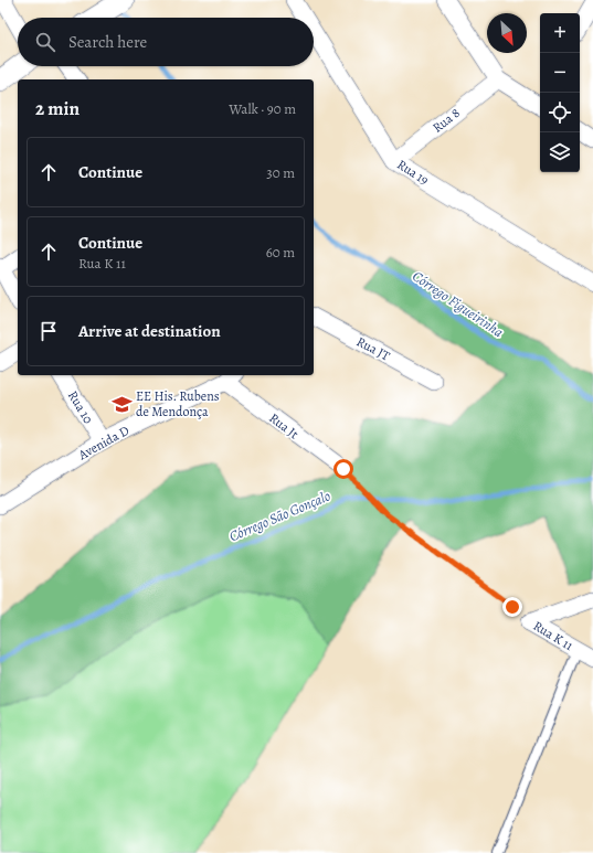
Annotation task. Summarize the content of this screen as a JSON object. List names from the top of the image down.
{
  "streets": {
    "street": [
      "Rua 8",
      "Rua 19",
      "Rua JT",
      "Rua 10",
      "Rua Jt",
      "Avenida D",
      "Rua K 11"
    ]
  },
  "crossings": [
    ["Rua 8", "Rua 19"],
    ["Rua 10", "Avenida D"],
    ["Rua Jt", "Avenida D"],
    ["Rua Jt", "Rua K 11"]
  ],
  "water": ["Córrego Figueirinha", "Córrego São Gonçalo"],
  "places": {
    "school or university": ["EE His. Rubens de Mendonça"]
  },
  "north": "bottom right",
  "page": {
    "map_buttons": ["+", "−"],
    "search": "Search here",
    "heading": ["2 min", "Walk · 90 m"],
    "list": [
      ["Continue", "30 m"],
      ["Continue", "Rua K 11", "60 m"],
      "Arrive at destination"
    ]
  }
}
